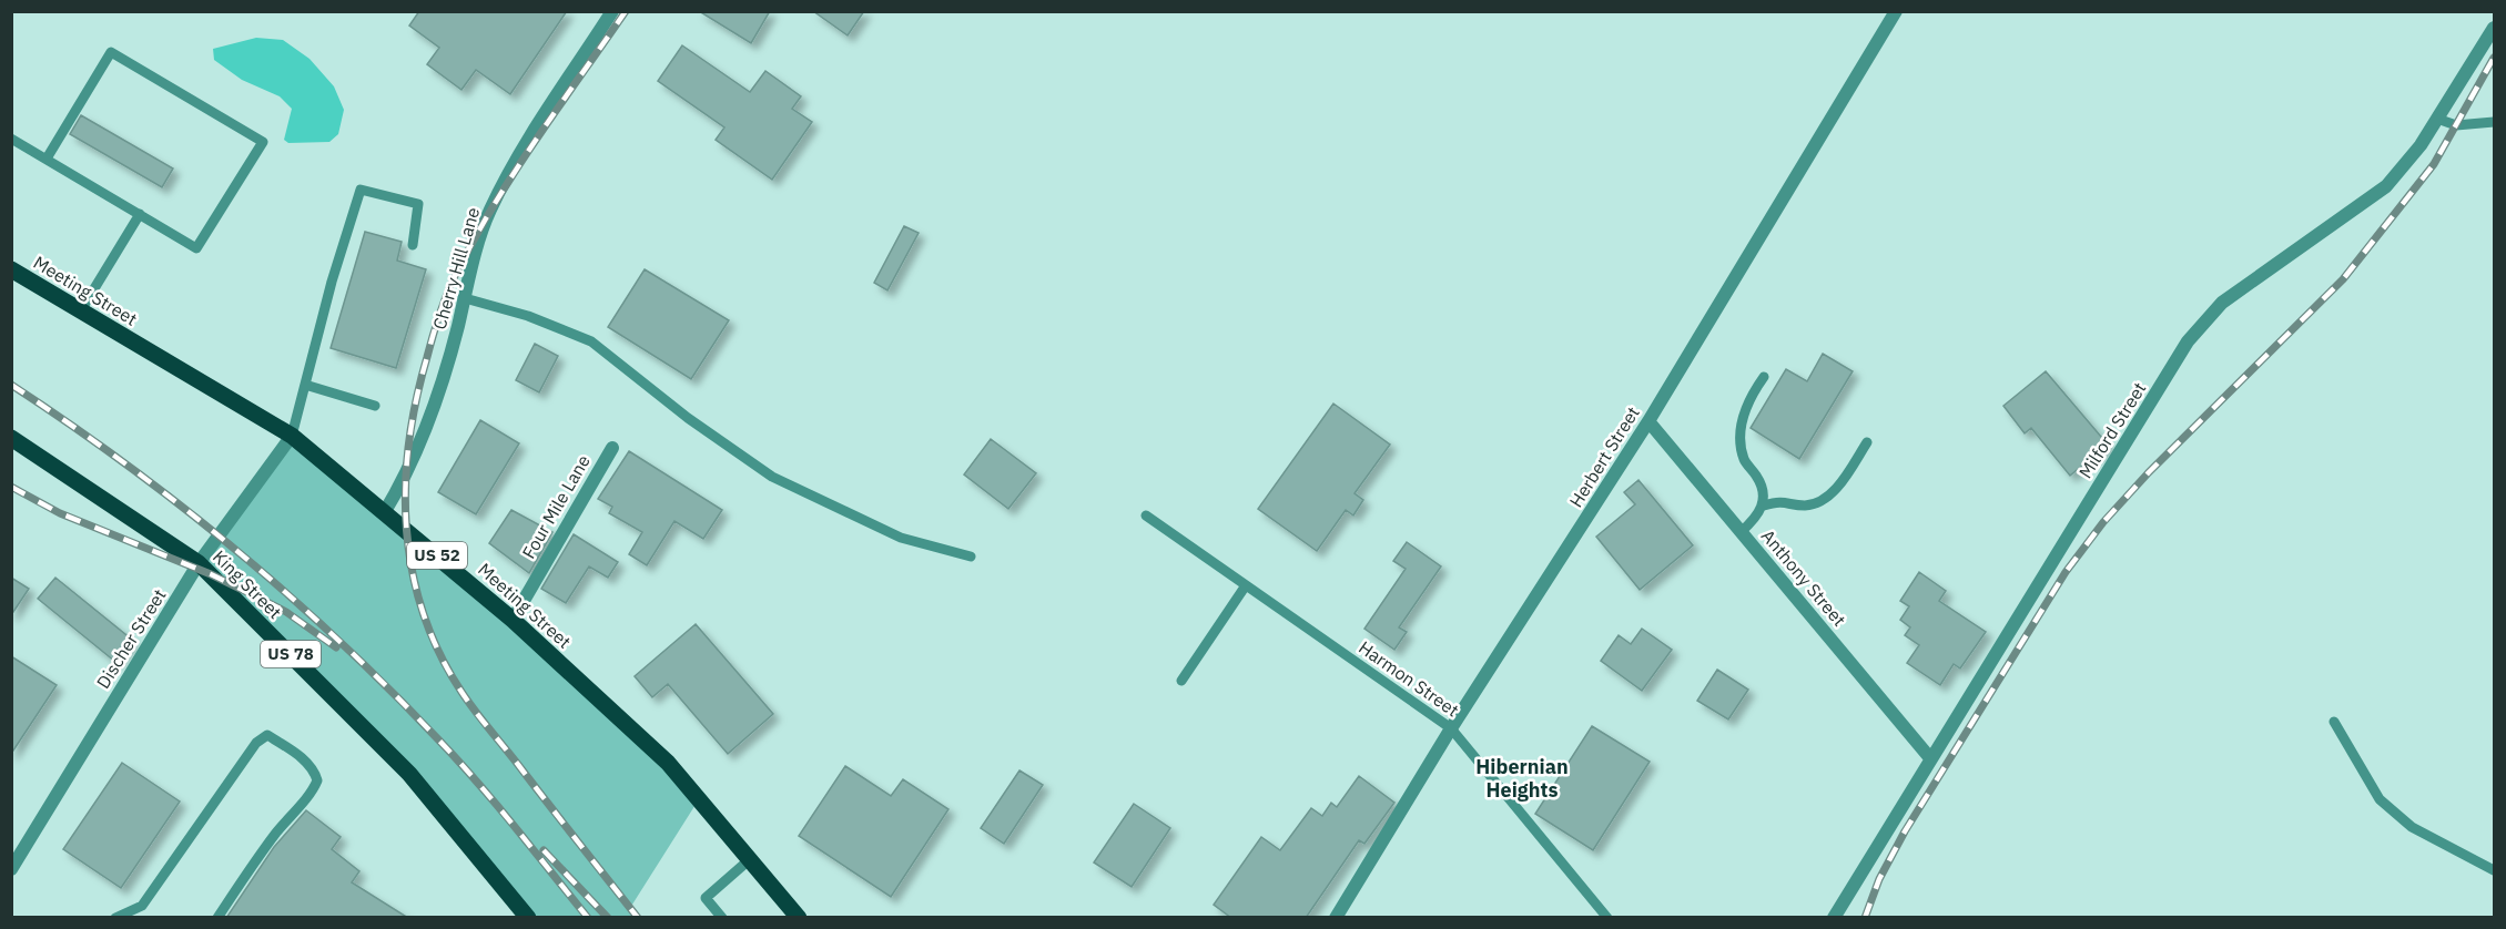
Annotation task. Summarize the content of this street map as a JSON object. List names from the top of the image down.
{
  "streets": {
    "main road": [
      "Meeting Street",
      "US 52",
      "King Street",
      "US 78"
    ],
    "street": [
      "Cherry Hill Lane",
      "Milford Street",
      "Herbert Street",
      "Four Mile Lane",
      "Anthony Street",
      "Discher Street"
    ],
    "lane": ["Harmon Street"]
  },
  "crossings": [
    ["Cherry Hill Lane", "Meeting Street"],
    ["Meeting Street", "Four Mile Lane"],
    ["Meeting Street", "Discher Street"],
    ["Milford Street", "Anthony Street"],
    ["Herbert Street", "Anthony Street"],
    ["Herbert Street", "Harmon Street"],
    ["King Street", "Discher Street"]
  ],
  "districts": ["Hibernian Heights"]
}
